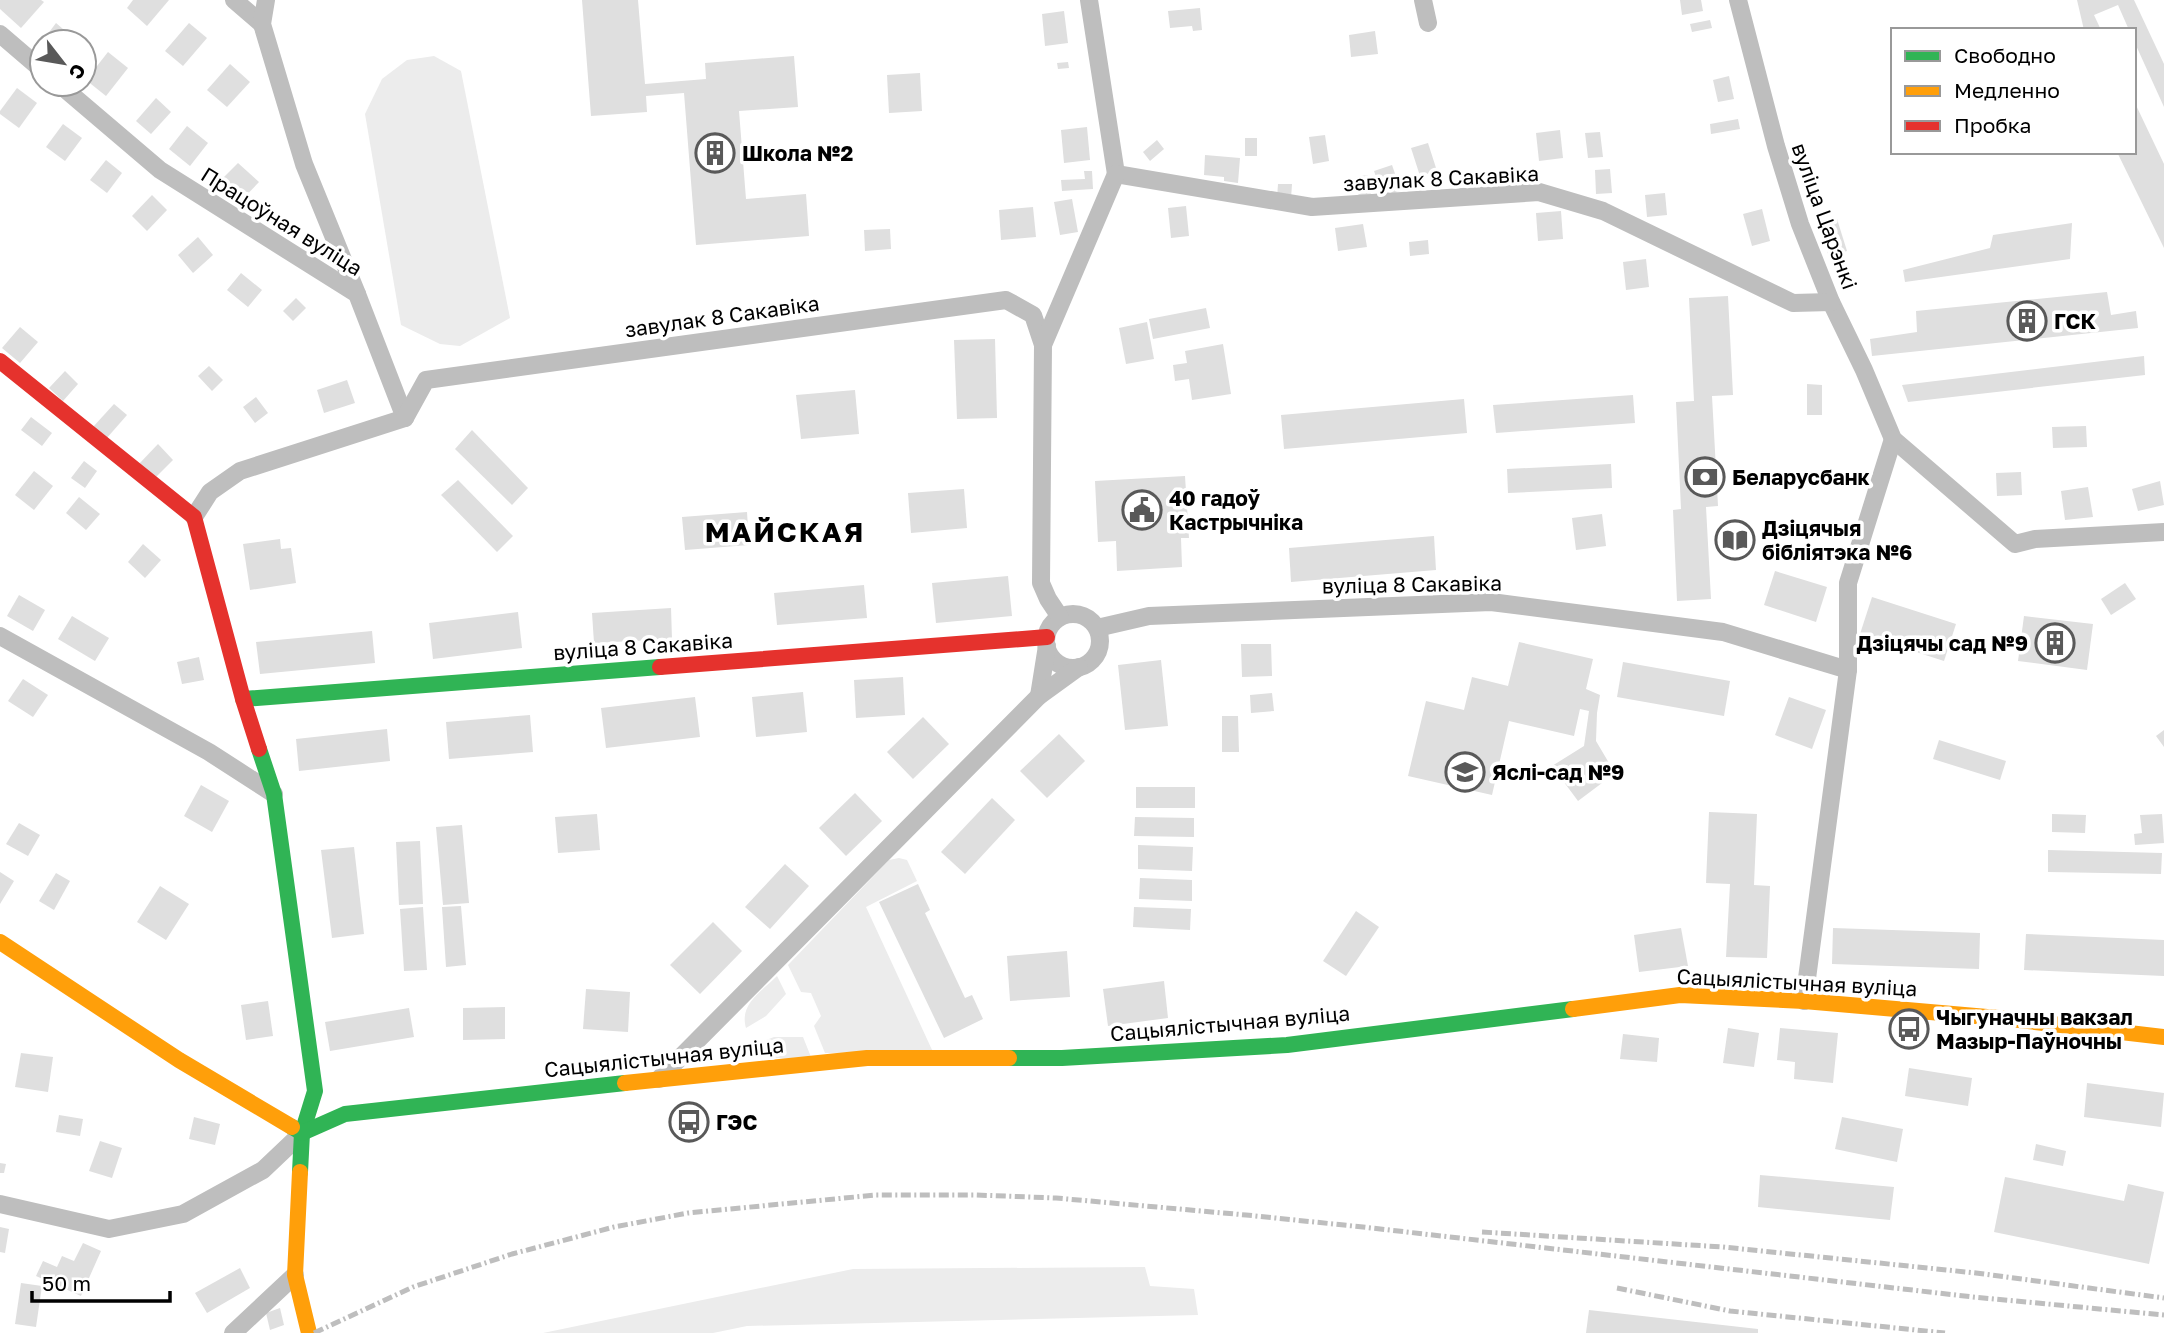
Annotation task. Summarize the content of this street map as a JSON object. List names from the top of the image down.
{
  "streets": {
    "street": [
      "завулак 8 Сакавіка",
      "вуліца Царэнкі",
      "Працоўная вуліца",
      "вуліца 8 Сакавіка",
      "Сацыялістычная вуліца"
    ]
  },
  "crossings": [
    ["завулак 8 Сакавіка", "вуліца Царэнкі"],
    ["завулак 8 Сакавіка", "Працоўная вуліца"]
  ],
  "districts": ["МАЙСКАЯ"],
  "places": {
    "building": ["Школа №2", "ГСК", "Дзіцячы сад №9"],
    "bank": ["Беларусбанк"],
    "public building": ["40 гадоў Кастрычніка"],
    "library": ["Дзіцячыя бібліятэка №6"],
    "school or university": ["Яслі-сад №9"],
    "bus stop": ["Чыгуначны вакзал Мазыр-Паўночны", "ГЭС"]
  },
  "legend": ["Свободно", "Медленно", "Пробка"],
  "scale_bar": "50 m",
  "north": "bottom right"
}
